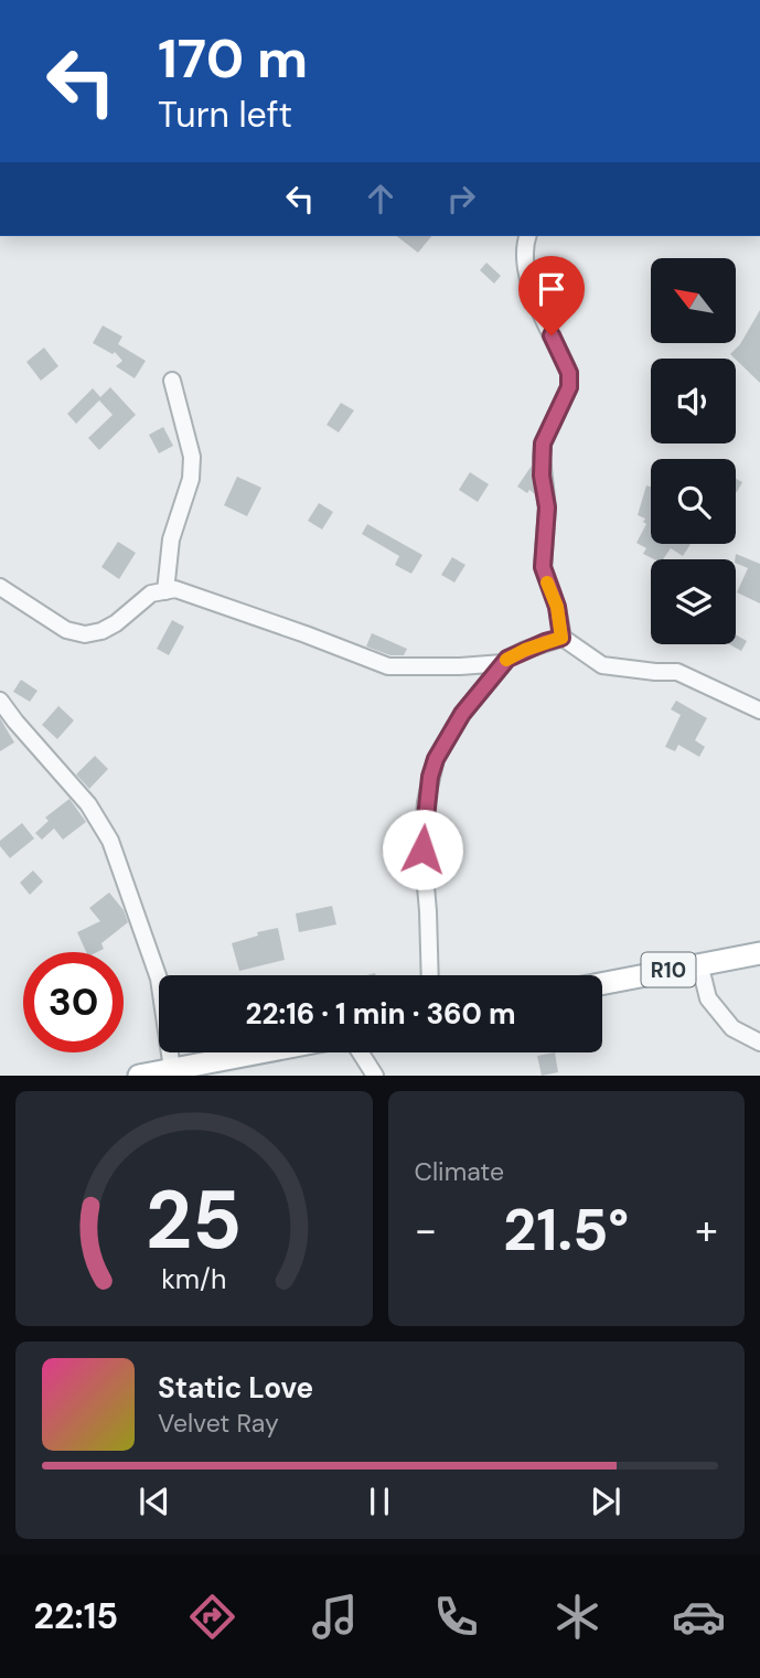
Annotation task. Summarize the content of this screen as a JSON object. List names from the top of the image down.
{
  "streets": {
    "main road": ["R10"]
  },
  "north": "top left",
  "page": {
    "turn": ["170 m", "Turn left"],
    "limit": "30",
    "trip": "22:16 · 1 min · 360 m",
    "tile": "Climate",
    "heat": ["−", "21.5°", "+"],
    "song": ["Static Love", "Velvet Ray"],
    "tabs": "22:15",
    "gauge": ["25", "km/h"]
  }
}
